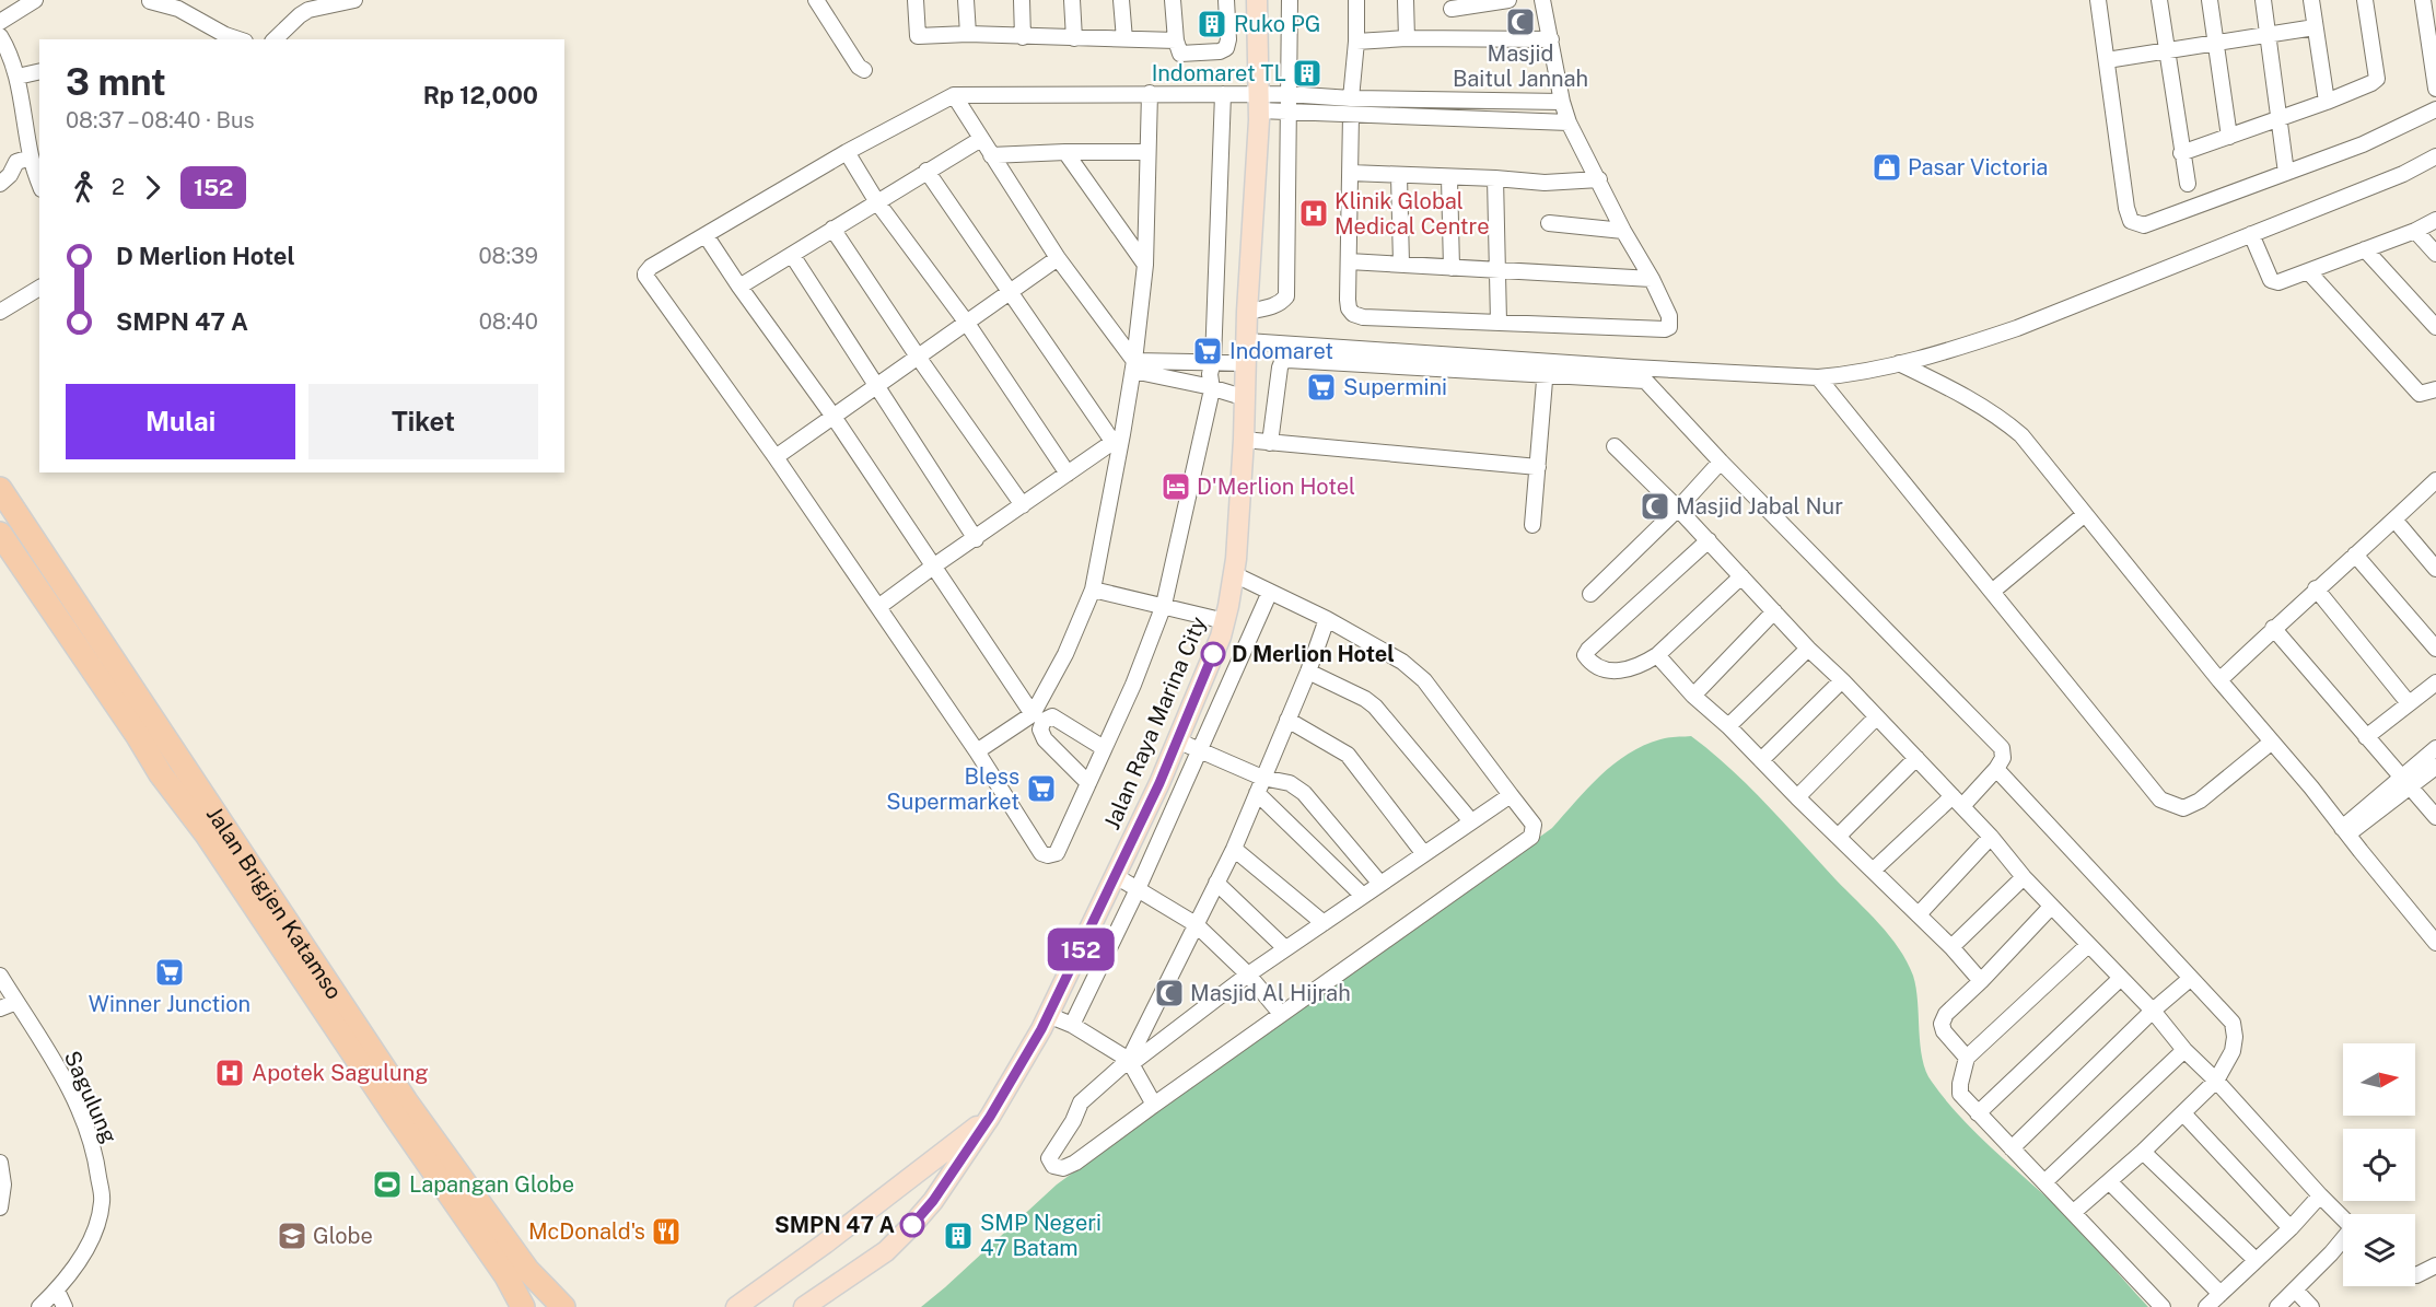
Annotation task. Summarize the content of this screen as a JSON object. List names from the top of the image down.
{
  "streets": {
    "highway": ["Jalan Brigjen Katamso"],
    "main road": ["Jalan Raya Marina City"],
    "street": ["Sagulung"]
  },
  "places": {
    "mosque": ["Masjid Baitul Jannah", "Masjid Jabal Nur", "Masjid Al Hijrah"],
    "building": ["Ruko PG", "Indomaret TL", "SMP Negeri 47 Batam"],
    "shop": ["Pasar Victoria"],
    "hospital": ["Klinik Global Medical Centre", "Apotek Sagulung"],
    "supermarket": [
      "Indomaret",
      "Supermini",
      "Bless Supermarket",
      "Winner Junction"
    ],
    "hotel": ["D'Merlion Hotel"],
    "other": ["D Merlion Hotel", "SMPN 47 A"],
    "sports": ["Lapangan Globe"],
    "restaurant": ["McDonald's"],
    "school or university": ["Globe"]
  },
  "lines": ["bus line 152"],
  "north": "right",
  "page": {
    "on_map": "152",
    "heading": ["3 mnt", "08:37 – 08:40 · Bus", "Rp 12,000"],
    "legs": ["2", "152"],
    "list": [
      {
        "name": "D Merlion Hotel",
        "value": "08:39"
      },
      {
        "name": "SMPN 47 A",
        "value": "08:40"
      }
    ],
    "buttons": ["Mulai", "Tiket"]
  }
}
